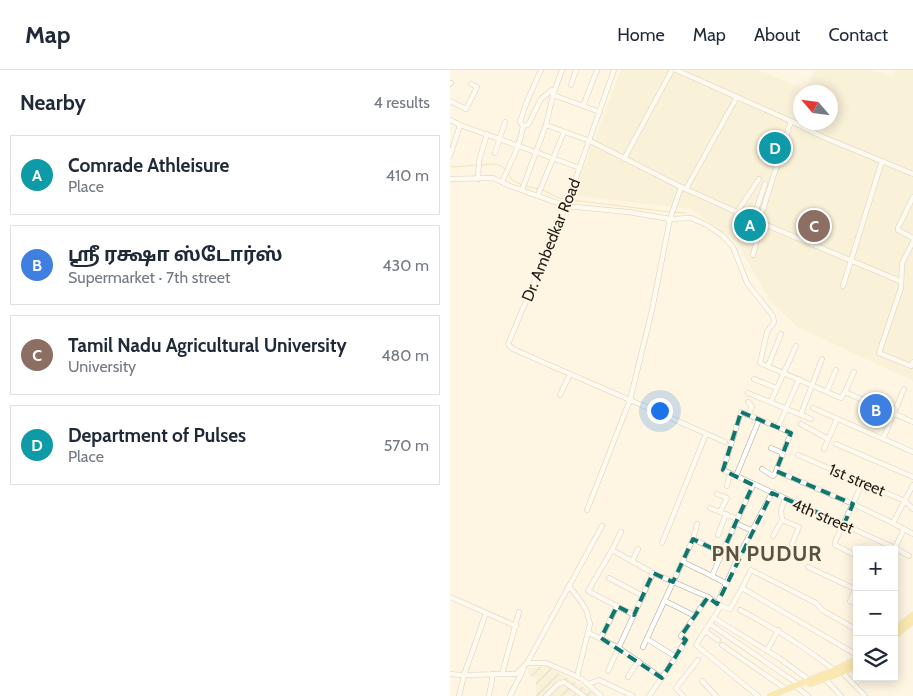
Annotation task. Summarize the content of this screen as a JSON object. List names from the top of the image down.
{
  "streets": {
    "street": ["Dr. Ambedkar Road", "1st street", "4th street"]
  },
  "districts": ["PN PUDUR"],
  "north": "top left",
  "page": {
    "header": "Map",
    "nav": [
      "Home",
      "Map",
      "About",
      "Contact"
    ],
    "heading": ["Nearby", "4 results"],
    "pins": [
      "D",
      "A",
      "C",
      "B"
    ],
    "list": [
      {
        "mark": "A",
        "name": "Comrade Athleisure",
        "note": "Place",
        "value": "410 m"
      },
      {
        "mark": "B",
        "name": "ஶ்ரீ ரக்ஷா ஸ்டோர்ஸ்",
        "note": "Supermarket · 7th street",
        "value": "430 m"
      },
      {
        "mark": "C",
        "name": "Tamil Nadu Agricultural University",
        "note": "University",
        "value": "480 m"
      },
      {
        "mark": "D",
        "name": "Department of Pulses",
        "note": "Place",
        "value": "570 m"
      }
    ],
    "map_buttons": ["+", "−"]
  }
}
